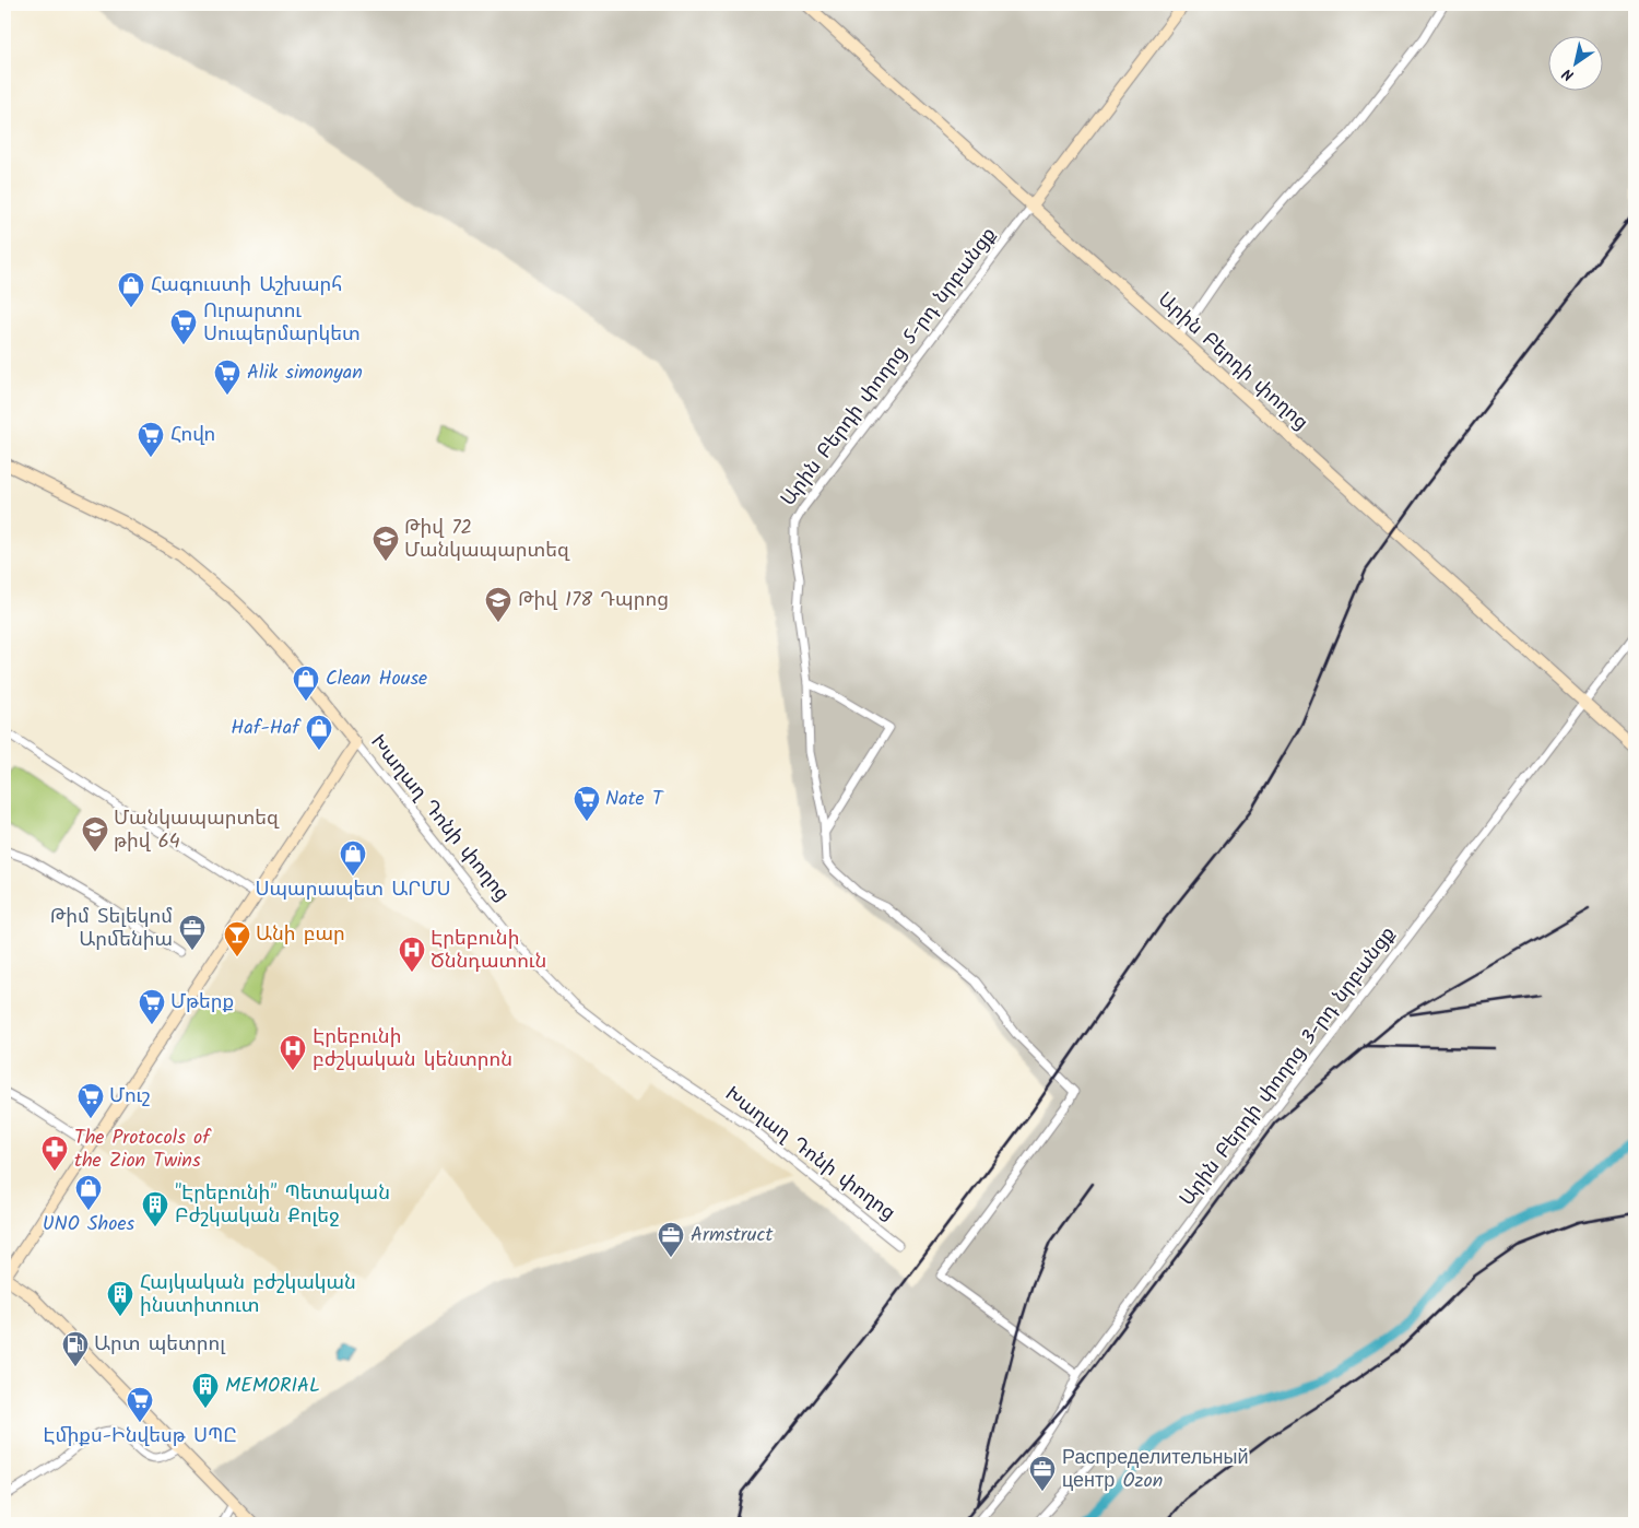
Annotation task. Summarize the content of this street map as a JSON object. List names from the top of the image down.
{
  "streets": {
    "street": [
      "Արին Բերդի փողոց",
      "Արին Բերդի փողոց 5-րդ նրբանցք",
      "Խաղաղ Դոնի փողոց",
      "Արին Բերդի փողոց 3-րդ նրբանցք"
    ]
  },
  "crossings": [
    ["Արին Բերդի փողոց", "Արին Բերդի փողոց 5-րդ նրբանցք"],
    ["Արին Բերդի փողոց", "Արին Բերդի փողոց 3-րդ նրբանցք"],
    ["Արին Բերդի փողոց 5-րդ նրբանցք", "Արին Բերդի փողոց 3-րդ նրբանցք"]
  ],
  "places": {
    "shop": [
      "Հագուստի Աշխարհ",
      "Clean House",
      "Haf-Haf",
      "Սպարապետ ԱՐՄՍ",
      "UNO Shoes"
    ],
    "supermarket": [
      "Ուրարտու Սուպերմարկետ",
      "Alik simonyan",
      "Հովո",
      "Nate T",
      "Մթերք",
      "Մուշ",
      "Էմիքս-Ինվեսթ ՍՊԸ"
    ],
    "school or university": ["Թիվ 72 Մանկապարտեզ", "Թիվ 178 Դպրոց", "Մանկապարտեզ թիվ 64"],
    "office": ["Թիմ Տելեկոմ Արմենիա", "Armstruct", "Распределительный центр Ozon"],
    "bar": ["Անի բար"],
    "hospital": ["Էրեբունի Ծննդատուն", "Էրեբունի բժշկական կենտրոն"],
    "pharmacy": ["The Protocols of the Zion Twins"],
    "building": ["\"Էրեբունի\" Պետական Բժշկական Քոլեջ", "Հայկական բժշկական ինստիտուտ", "MEMORIAL"],
    "fuel station": ["Արտ պետրոլ"]
  },
  "north": "bottom left"
}
